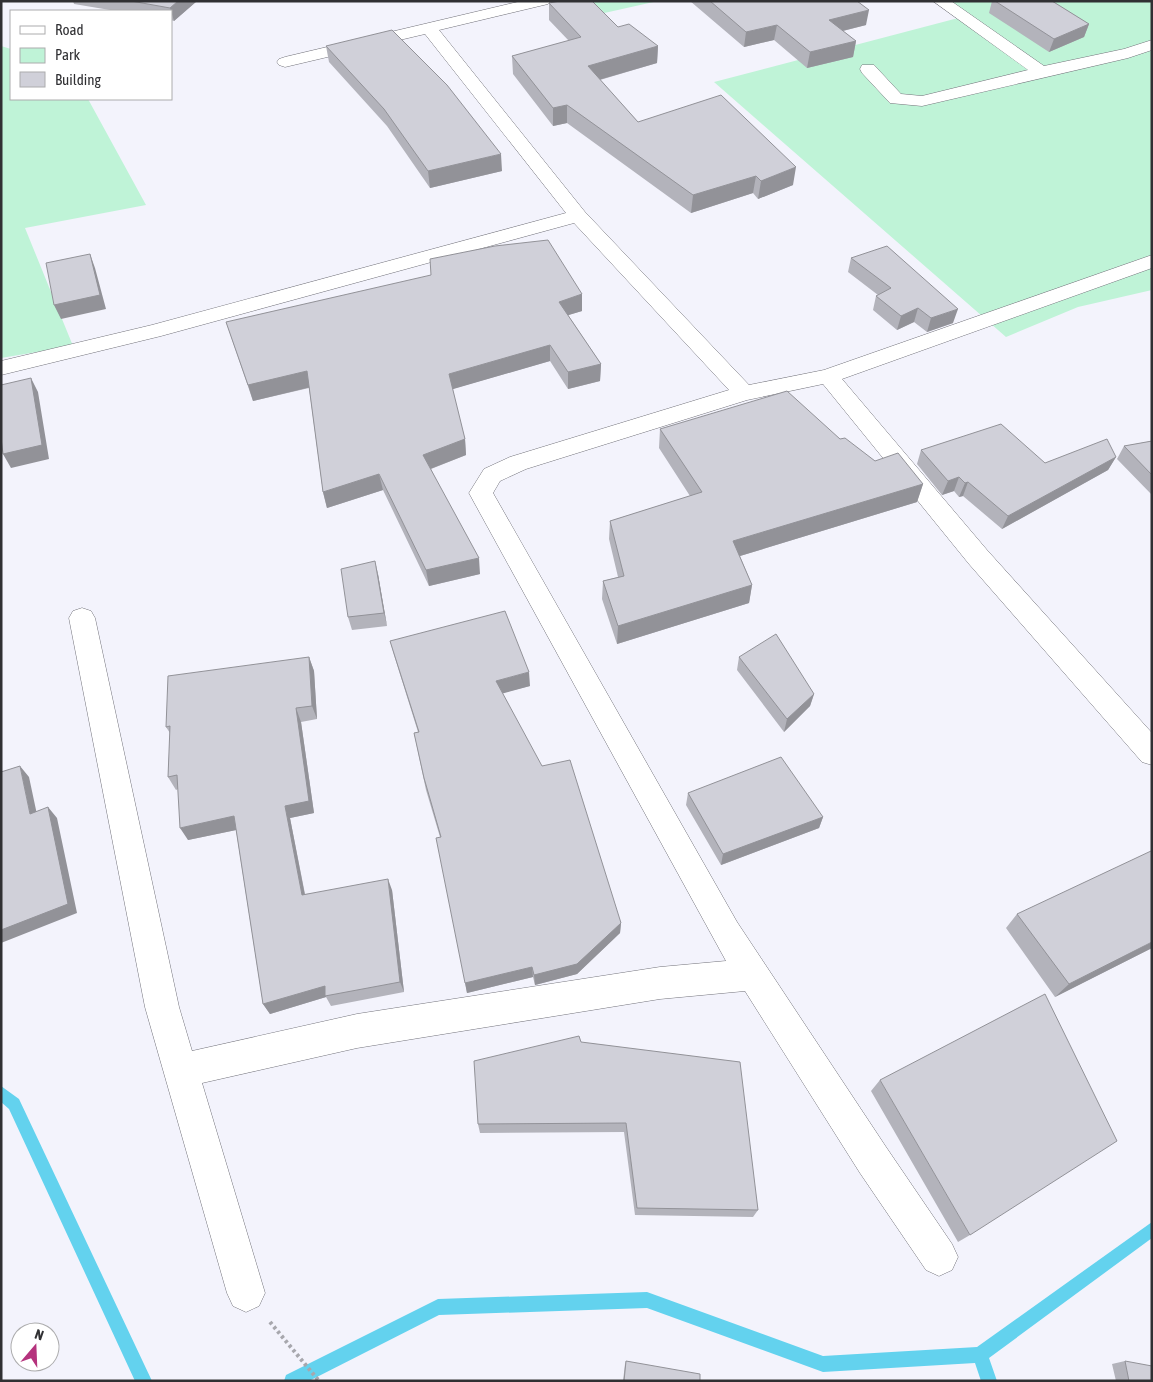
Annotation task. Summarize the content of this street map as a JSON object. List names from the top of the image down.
{
  "legend": ["Road", "Park", "Building"],
  "north": "top"
}
